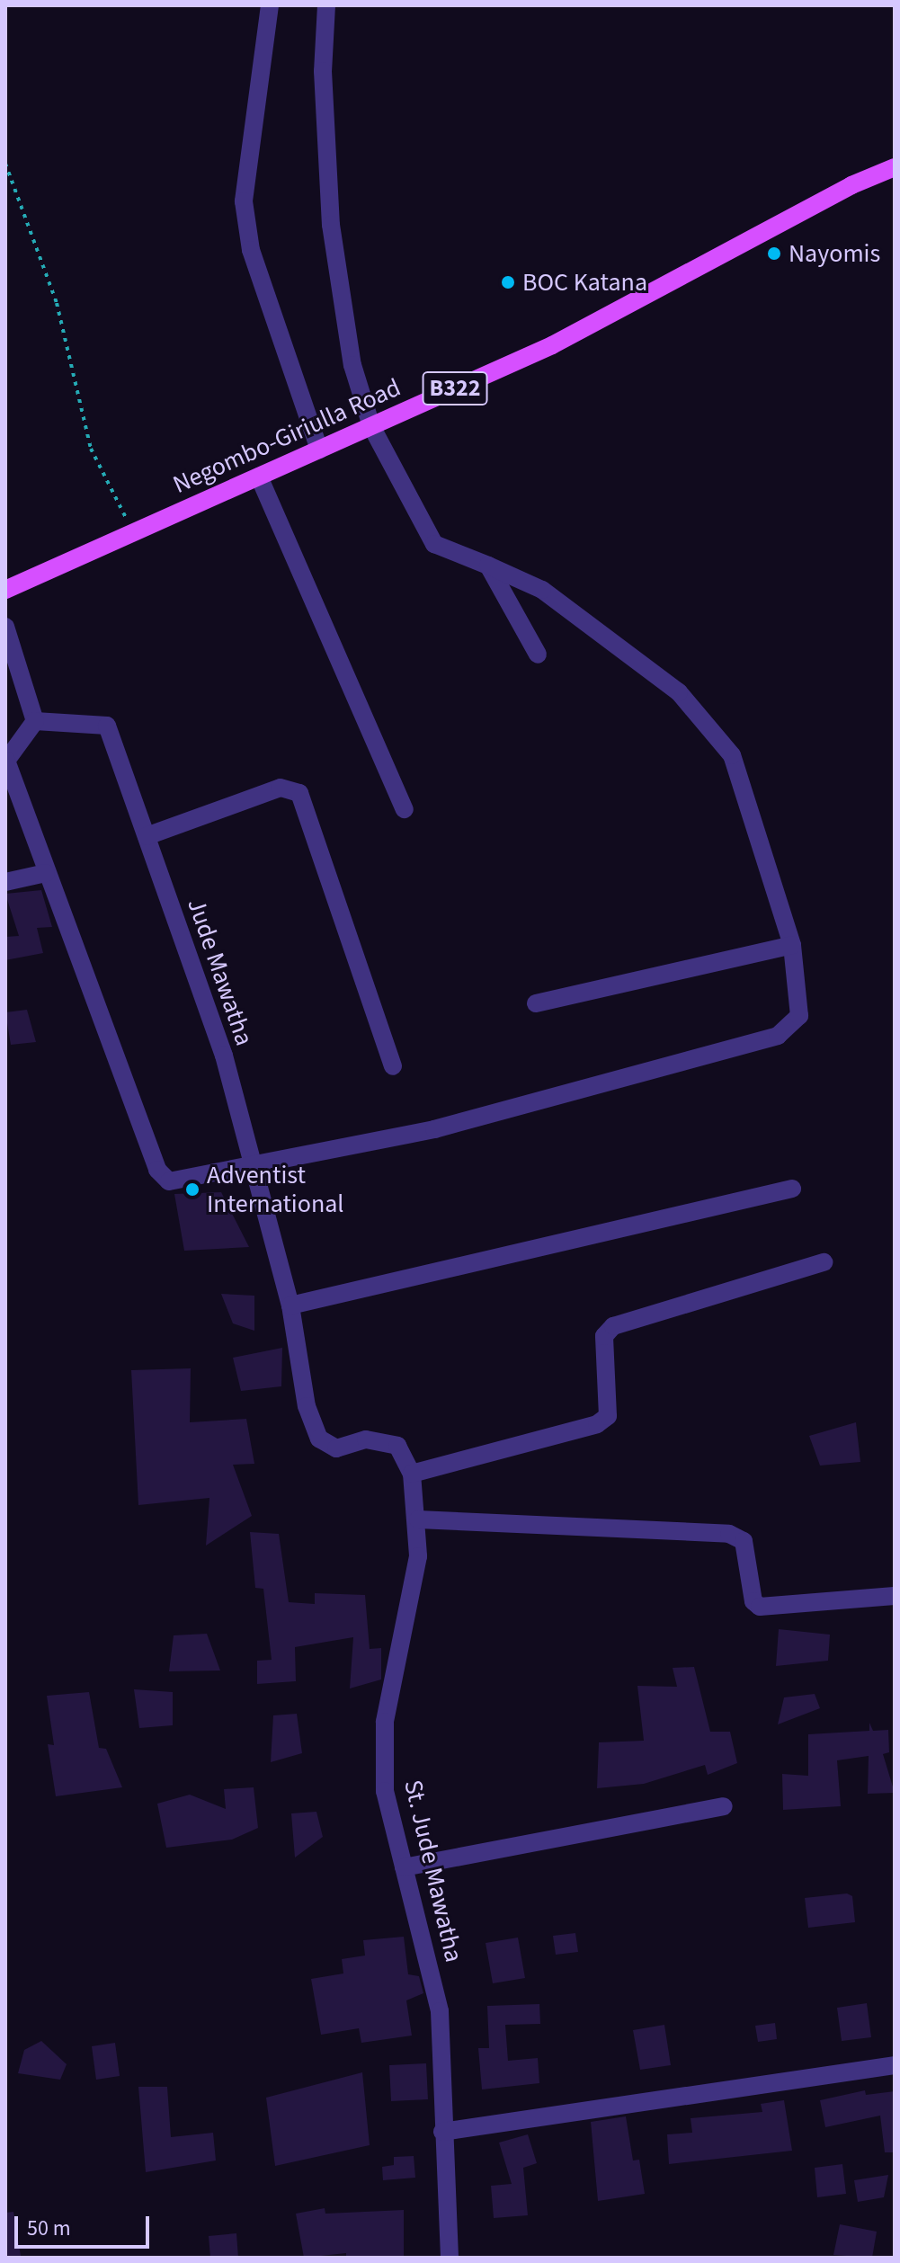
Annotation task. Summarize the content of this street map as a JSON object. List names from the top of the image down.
{
  "streets": {
    "main road": ["B322", "Negombo-Giriulla Road"],
    "street": ["Jude Mawatha", "St. Jude Mawatha"]
  },
  "crossings": [
    ["Jude Mawatha", "St. Jude Mawatha"]
  ],
  "places": ["Nayomis", "BOC Katana", "Adventist International"],
  "scale_bar": "50 m"
}
